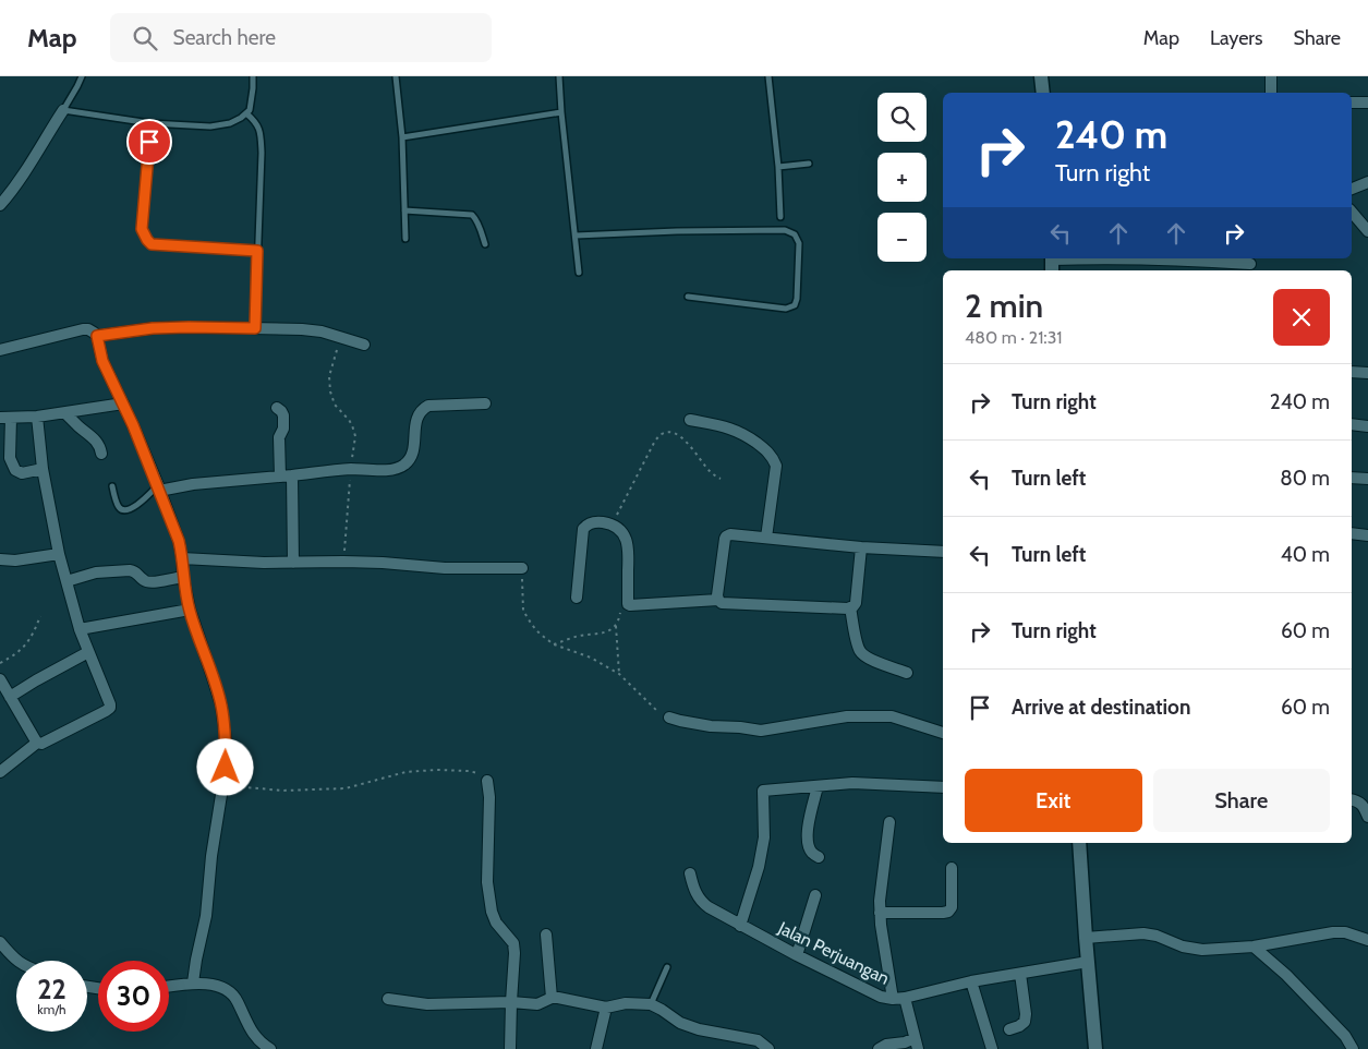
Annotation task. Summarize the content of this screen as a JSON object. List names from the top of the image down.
{
  "streets": {
    "street": ["Jalan Perjuangan"]
  },
  "page": {
    "header": "Map",
    "search": "Search here",
    "nav": ["Map", "Layers", "Share"],
    "map_buttons": ["+", "−"],
    "turn": ["240 m", "Turn right"],
    "heading": ["2 min", "480 m · 21:31"],
    "list": [
      {
        "name": "Turn right",
        "value": "240 m"
      },
      {
        "name": "Turn left",
        "value": "80 m"
      },
      {
        "name": "Turn left",
        "value": "40 m"
      },
      {
        "name": "Turn right",
        "value": "60 m"
      },
      {
        "name": "Arrive at destination",
        "value": "60 m"
      }
    ],
    "buttons": ["Exit", "Share"],
    "speed": "22 km/h",
    "limit": "30"
  }
}
